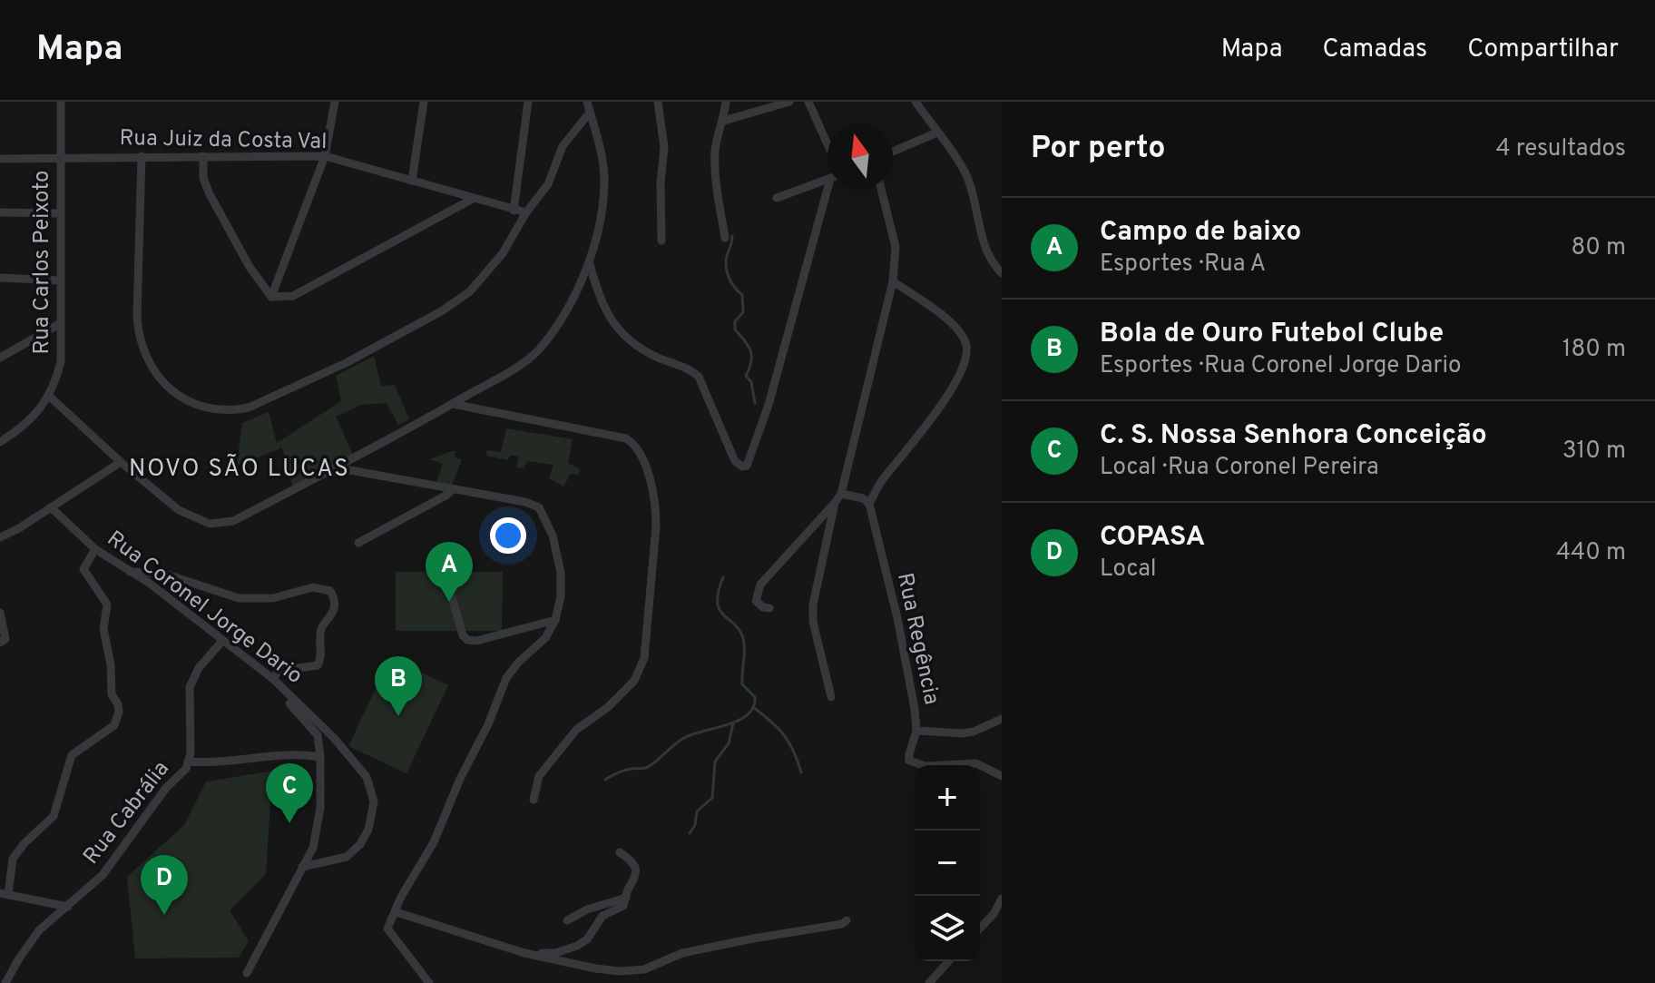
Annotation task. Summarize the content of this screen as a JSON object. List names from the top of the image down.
{
  "streets": {
    "street": [
      "Rua Juiz da Costa Val",
      "Rua Carlos Peixoto",
      "Rua Coronel Jorge Dario",
      "Rua Regência",
      "Rua Cabrália"
    ]
  },
  "crossings": [
    ["Rua Juiz da Costa Val", "Rua Carlos Peixoto"],
    ["Rua Coronel Jorge Dario", "Rua Cabrália"]
  ],
  "districts": ["NOVO SÃO LUCAS"],
  "north": "top",
  "page": {
    "header": "Mapa",
    "nav": ["Mapa", "Camadas", "Compartilhar"],
    "heading": ["Por perto", "4 resultados"],
    "list": [
      {
        "mark": "A",
        "name": "Campo de baixo",
        "note": "Esportes · Rua A",
        "value": "80 m"
      },
      {
        "mark": "B",
        "name": "Bola de Ouro Futebol Clube",
        "note": "Esportes · Rua Coronel Jorge Dario",
        "value": "180 m"
      },
      {
        "mark": "C",
        "name": "C. S. Nossa Senhora Conceição",
        "note": "Local · Rua Coronel Pereira",
        "value": "310 m"
      },
      {
        "mark": "D",
        "name": "COPASA",
        "note": "Local",
        "value": "440 m"
      }
    ],
    "pins": [
      "A",
      "B",
      "C",
      "D"
    ],
    "map_buttons": ["+", "−"]
  }
}
